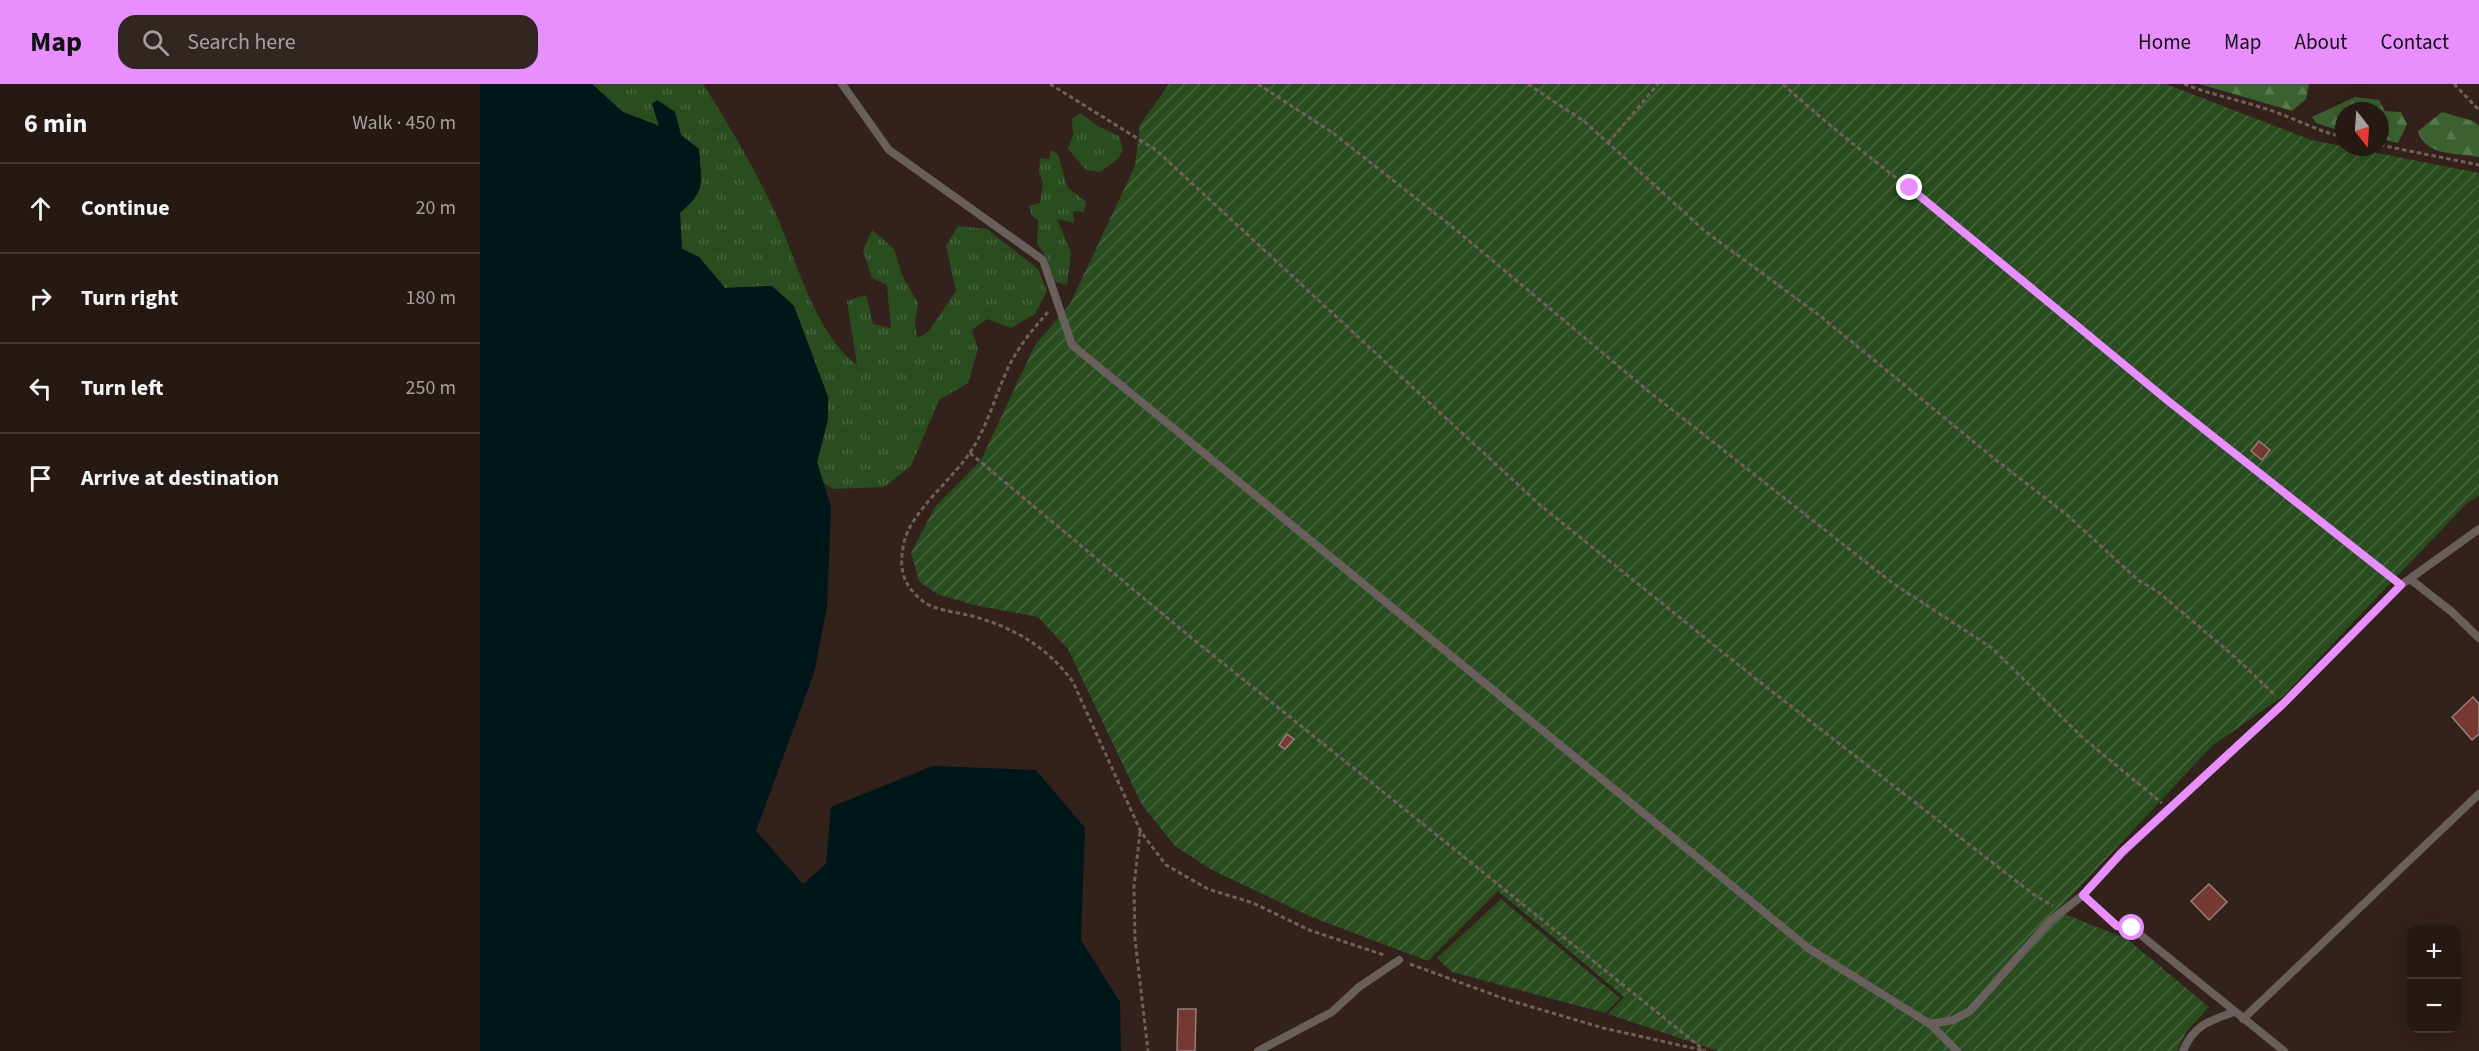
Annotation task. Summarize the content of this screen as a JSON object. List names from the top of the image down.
{
  "north": "bottom",
  "page": {
    "header": "Map",
    "search": "Search here",
    "nav": [
      "Home",
      "Map",
      "About",
      "Contact"
    ],
    "heading": ["6 min", "Walk · 450 m"],
    "list": [
      ["Continue", "20 m"],
      ["Turn right", "180 m"],
      ["Turn left", "250 m"],
      "Arrive at destination"
    ],
    "map_buttons": ["+", "−"]
  }
}
